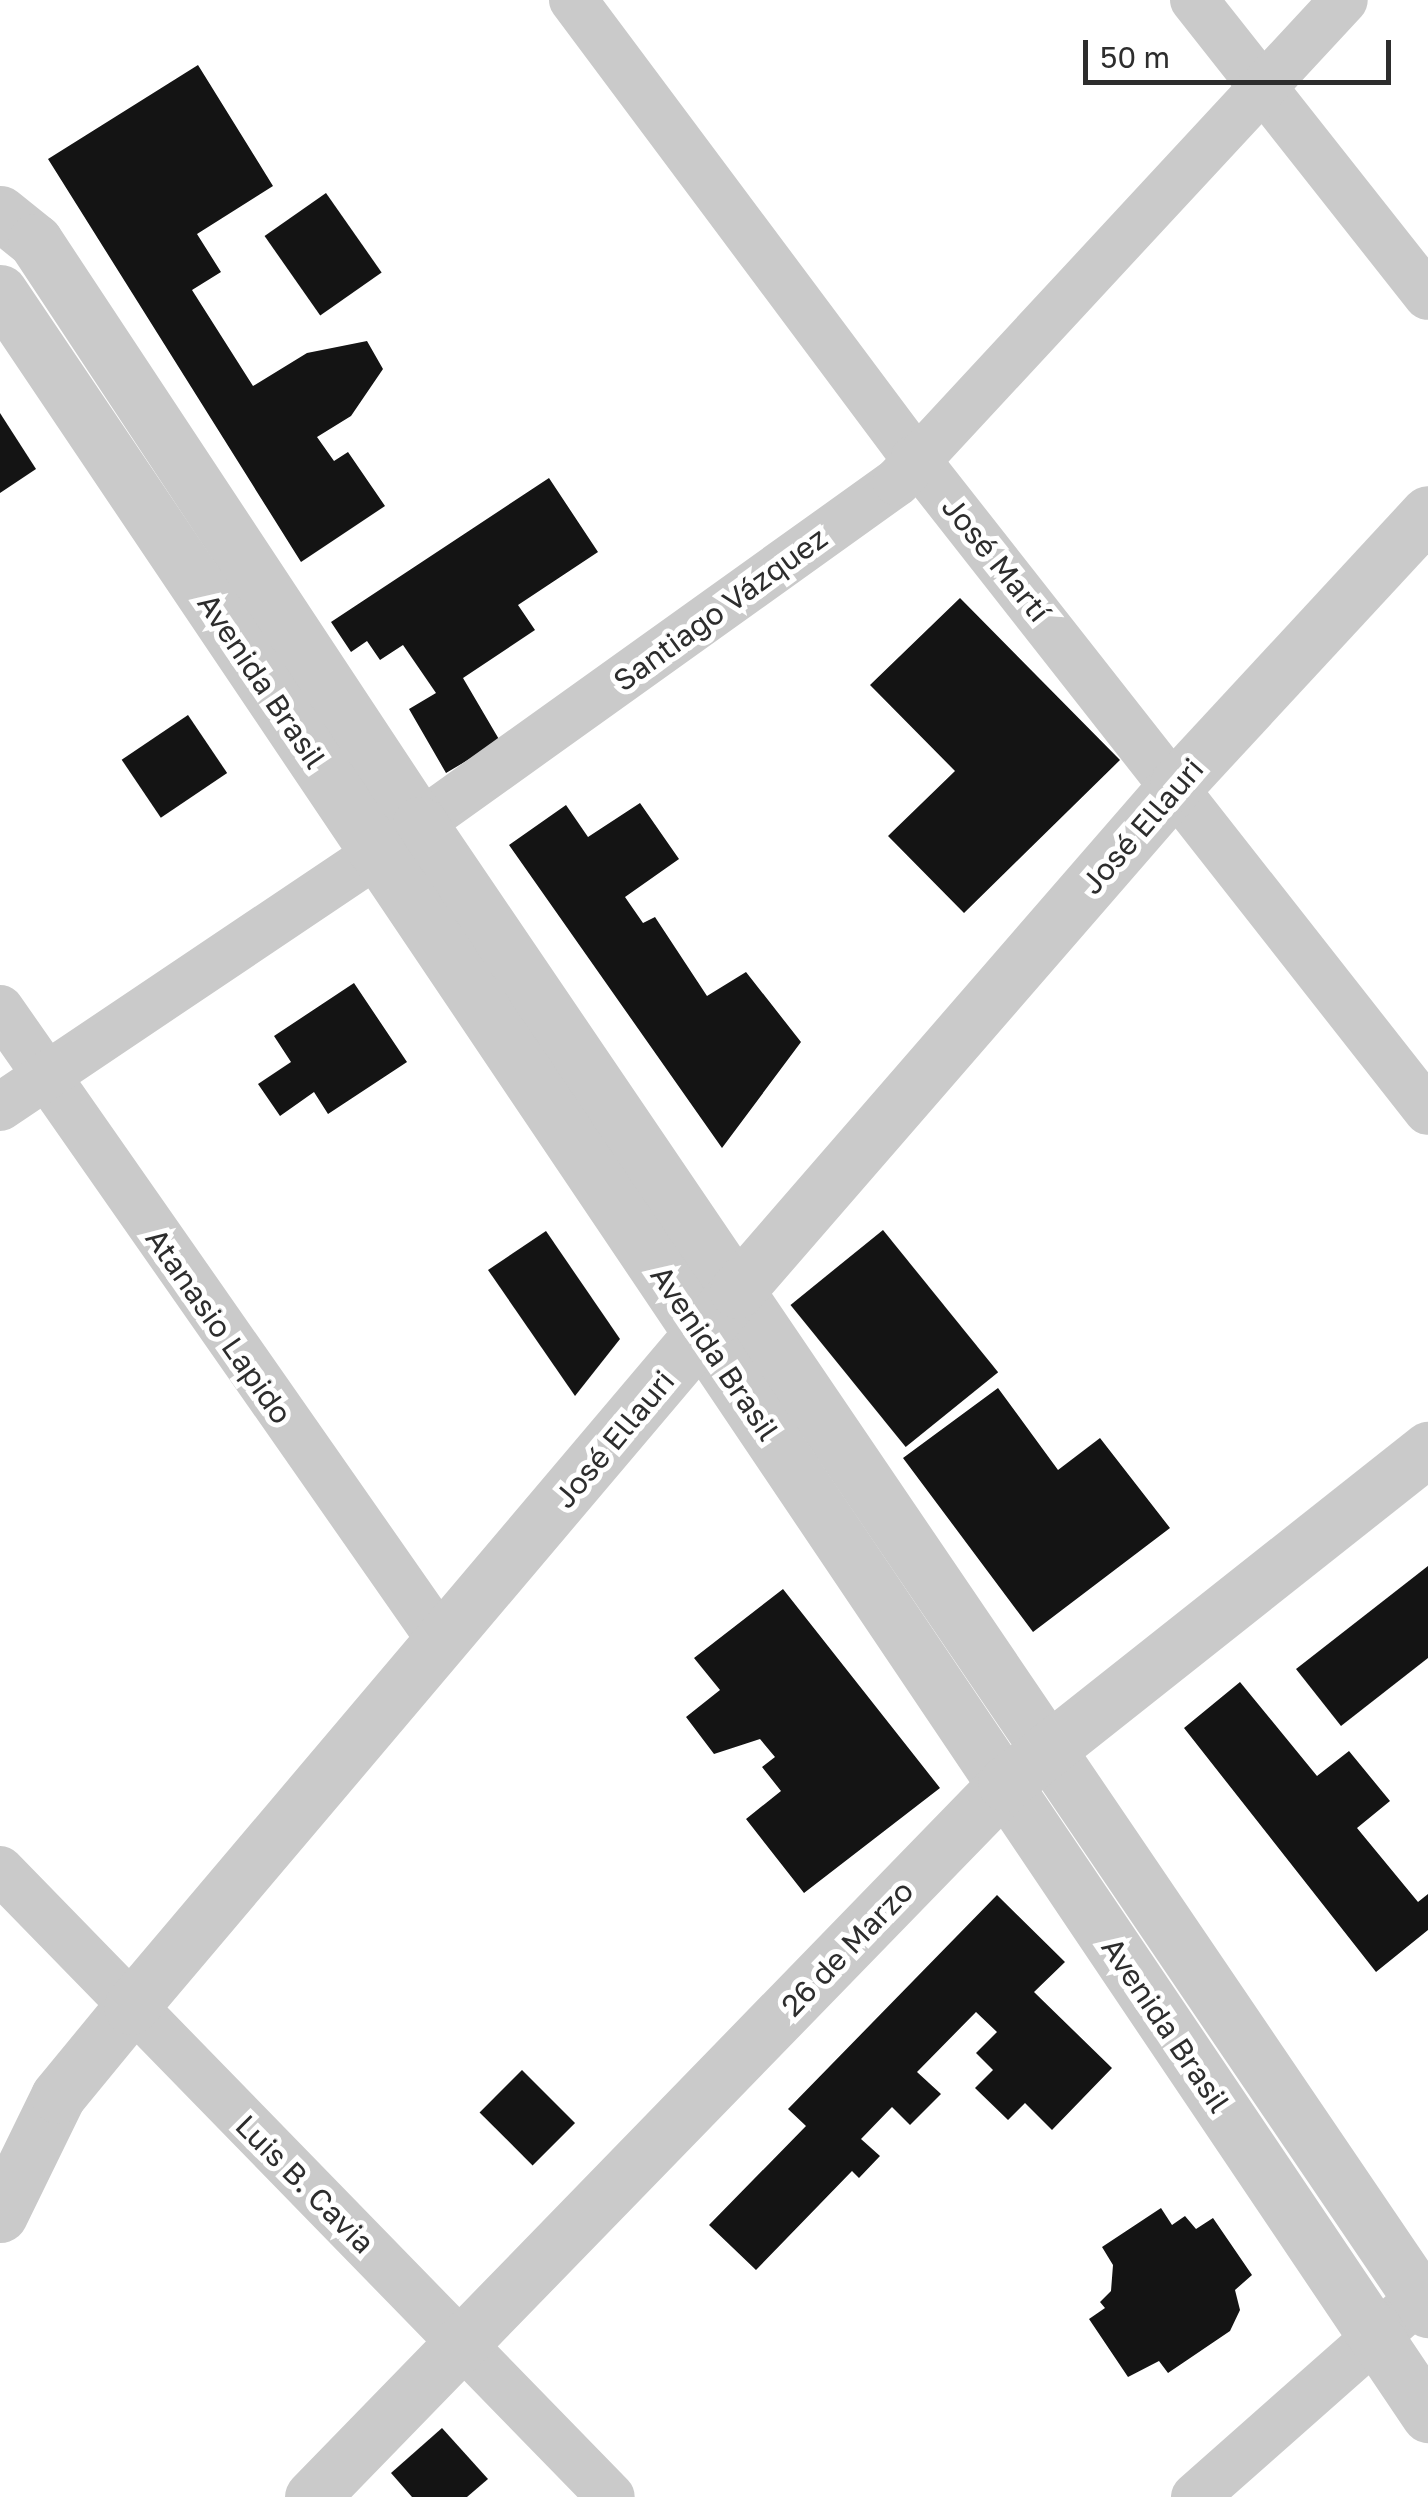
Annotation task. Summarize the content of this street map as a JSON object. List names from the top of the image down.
{
  "streets": {
    "street": [
      "José Martí",
      "Santiago Vázquez",
      "Avenida Brasil",
      "José Ellauri",
      "Atanasio Lapido",
      "26 de Marzo",
      "Luis B. Cavia"
    ]
  },
  "crossings": [
    ["José Martí", "Santiago Vázquez"],
    ["José Martí", "José Ellauri"],
    ["Santiago Vázquez", "Avenida Brasil"],
    ["Santiago Vázquez", "Atanasio Lapido"],
    ["Avenida Brasil", "José Ellauri"],
    ["Avenida Brasil", "26 de Marzo"],
    ["José Ellauri", "Atanasio Lapido"],
    ["José Ellauri", "Luis B. Cavia"],
    ["26 de Marzo", "Luis B. Cavia"]
  ],
  "scale_bar": "50 m"
}
